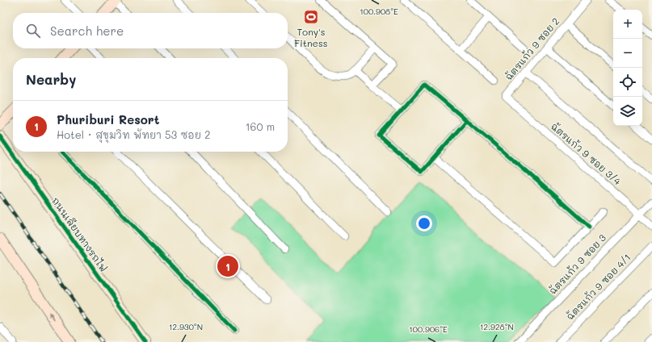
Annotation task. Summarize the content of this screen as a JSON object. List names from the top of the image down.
{
  "streets": {
    "street": [
      "ฉัตรแก้ว 9 ซอย 2",
      "ฉัตรแก้ว 9 ซอย 3/4",
      "ถนนเลียบทางรถไฟ",
      "ฉัตรแก้ว 9 ซอย 3",
      "ฉัตรแก้ว 9 ซอย 4/1"
    ]
  },
  "crossings": [
    ["ฉัตรแก้ว 9 ซอย 2", "ฉัตรแก้ว 9 ซอย 3/4"],
    ["ฉัตรแก้ว 9 ซอย 3/4", "ฉัตรแก้ว 9 ซอย 3"]
  ],
  "places": {
    "sports": ["Tony's Fitness"]
  },
  "page": {
    "map_buttons": ["+", "−"],
    "search": "Search here",
    "heading": "Nearby",
    "list": [
      {
        "mark": "1",
        "name": "Phuriburi Resort",
        "note": "Hotel · สุขุมวิท พัทยา 53 ซอย 2",
        "value": "160 m"
      }
    ],
    "pins": "1"
  },
  "coordinates": [
    "100.908°E",
    "12.930°N",
    "12.928°N",
    "100.906°E"
  ]
}
